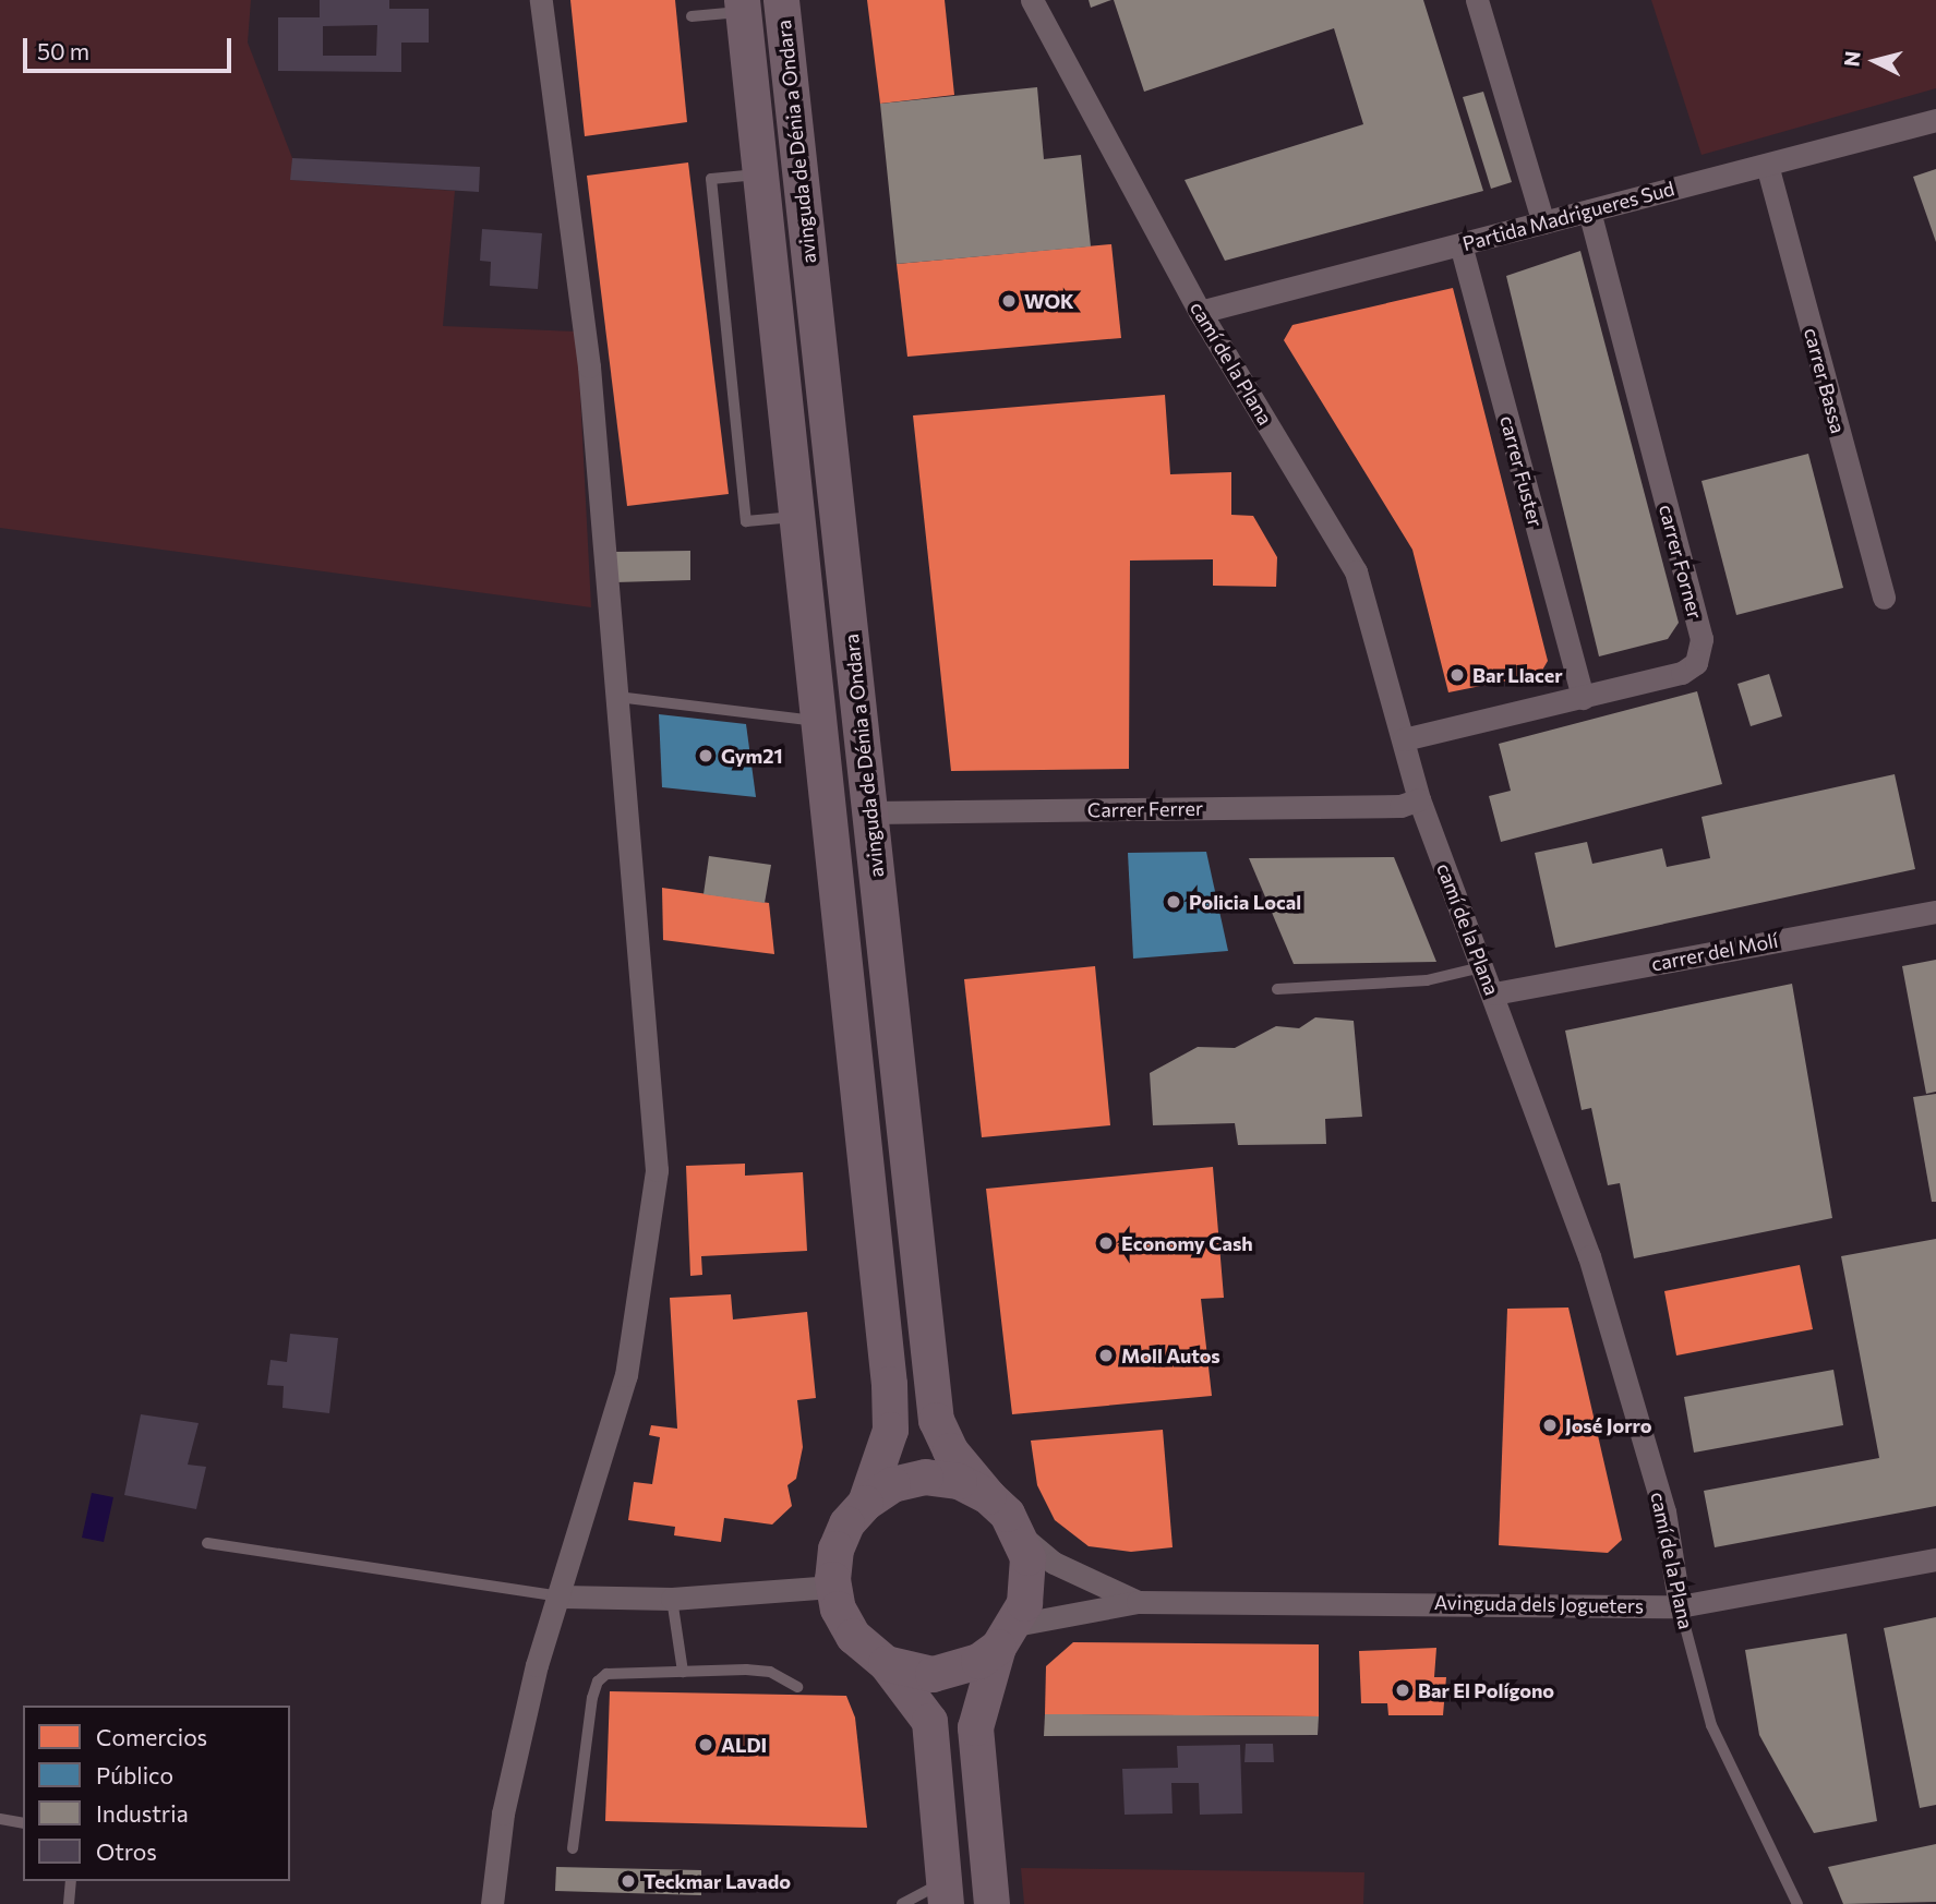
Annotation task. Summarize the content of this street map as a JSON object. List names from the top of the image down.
{
  "streets": {
    "main road": ["avinguda de Dénia a Ondara"],
    "street": [
      "Partida Madrigueres Sud",
      "camí de la Plana",
      "carrer Bassa",
      "carrer Fuster",
      "carrer Forner",
      "Carrer Ferrer",
      "carrer del Molí",
      "Avinguda dels Jogueters"
    ]
  },
  "crossings": [
    ["avinguda de Dénia a Ondara", "Carrer Ferrer"],
    ["avinguda de Dénia a Ondara", "Avinguda dels Jogueters"],
    ["Partida Madrigueres Sud", "camí de la Plana"],
    ["Partida Madrigueres Sud", "carrer Bassa"],
    ["Partida Madrigueres Sud", "carrer Fuster"],
    ["Partida Madrigueres Sud", "carrer Forner"],
    ["camí de la Plana", "carrer Forner"],
    ["camí de la Plana", "Carrer Ferrer"],
    ["camí de la Plana", "carrer del Molí"],
    ["camí de la Plana", "Avinguda dels Jogueters"],
    ["carrer Fuster", "carrer Forner"]
  ],
  "places": [
    "WOK",
    "Bar Llacer",
    "Gym21",
    "Policia Local",
    "Economy Cash",
    "Moll Autos",
    "José Jorro",
    "Bar El Polígono",
    "ALDI",
    "Teckmar Lavado"
  ],
  "legend": [
    "Comercios",
    "Público",
    "Industria",
    "Otros"
  ],
  "scale_bar": "50 m",
  "north": "left"
}
